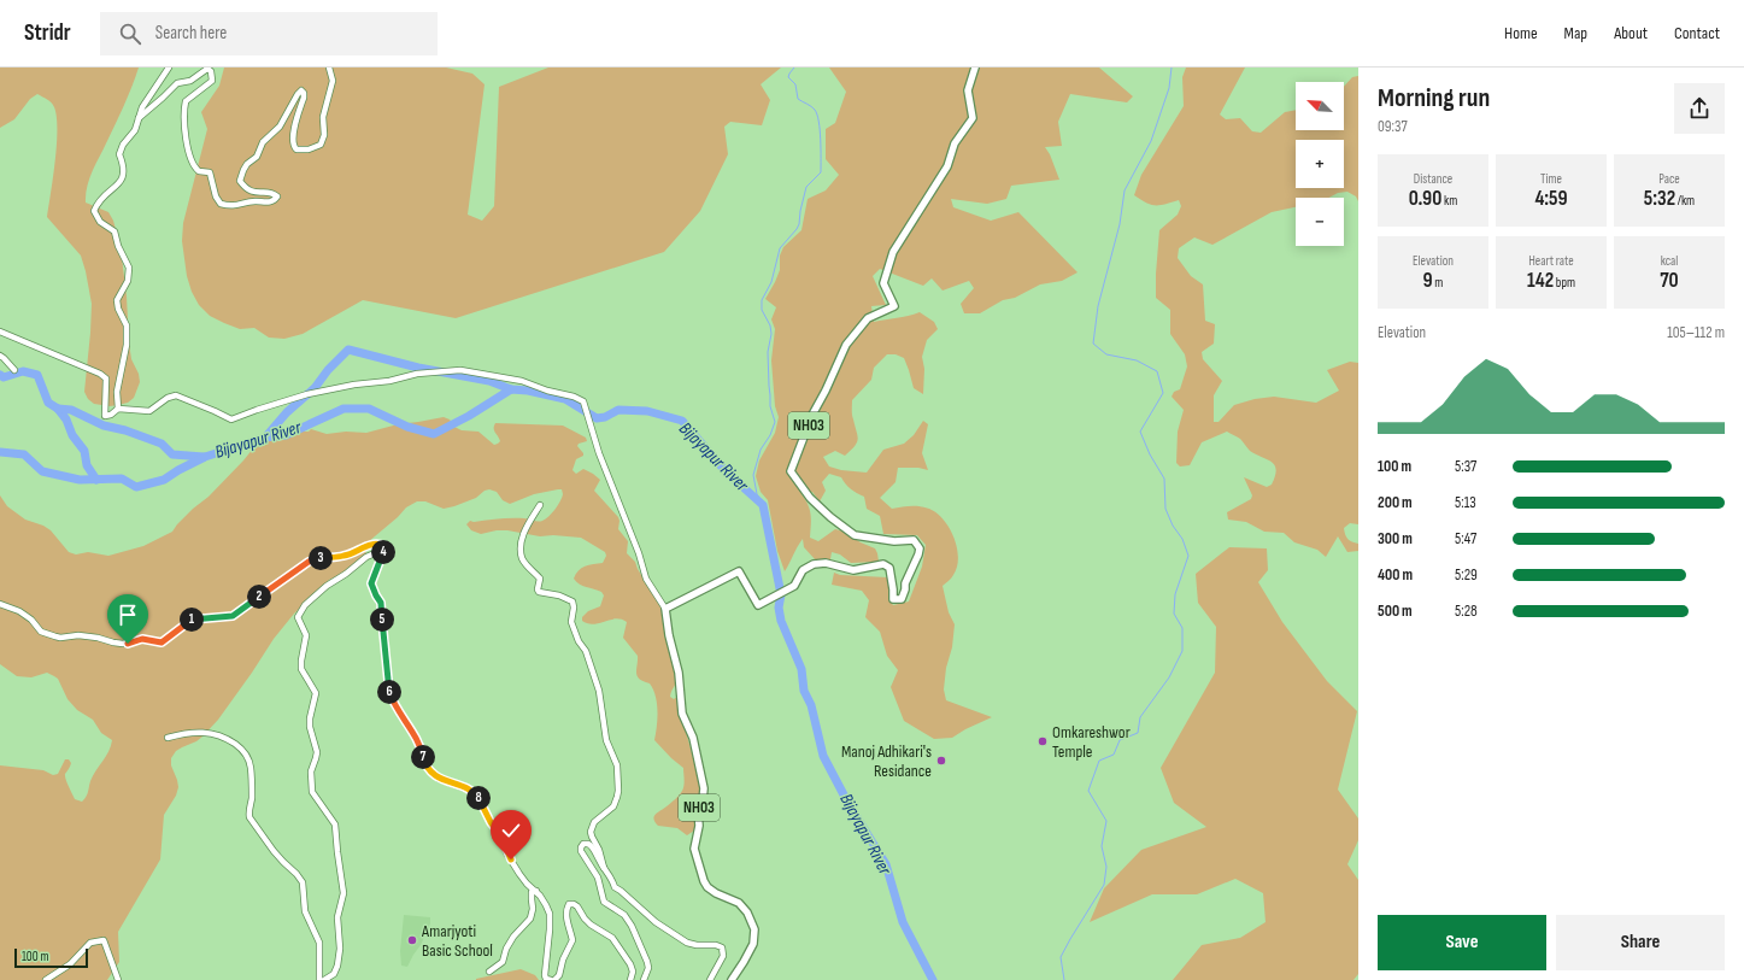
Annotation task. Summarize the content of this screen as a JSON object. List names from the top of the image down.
{
  "streets": {
    "main road": ["NH03"]
  },
  "water": ["Bijayapur River"],
  "places": ["Omkareshwor Temple", "Manoj Adhikari's Residance", "Amarjyoti Basic School"],
  "scale_bar": "100 m",
  "north": "top left",
  "page": {
    "header": "Stridr",
    "search": "Search here",
    "nav": [
      "Home",
      "Map",
      "About",
      "Contact"
    ],
    "heading": ["Morning run", "09:37"],
    "map_buttons": ["+", "−"],
    "stats": [
      ["Distance", "0.90 km"],
      ["Time", "4:59"],
      ["Pace", "5:32 /km"],
      ["Elevation", "9 m"],
      ["Heart rate", "142 bpm"],
      ["kcal", "70"]
    ],
    "chart": ["Elevation", "105–112 m"],
    "list": [
      {
        "name": "100 m",
        "note": "5:37"
      },
      {
        "name": "200 m",
        "note": "5:13"
      },
      {
        "name": "300 m",
        "note": "5:47"
      },
      {
        "name": "400 m",
        "note": "5:29"
      },
      {
        "name": "500 m",
        "note": "5:28"
      }
    ],
    "pins": [
      "4",
      "3",
      "2",
      "1",
      "5",
      "6",
      "7",
      "8"
    ],
    "buttons": ["Save", "Share"],
    "scale": "100 m"
  }
}
